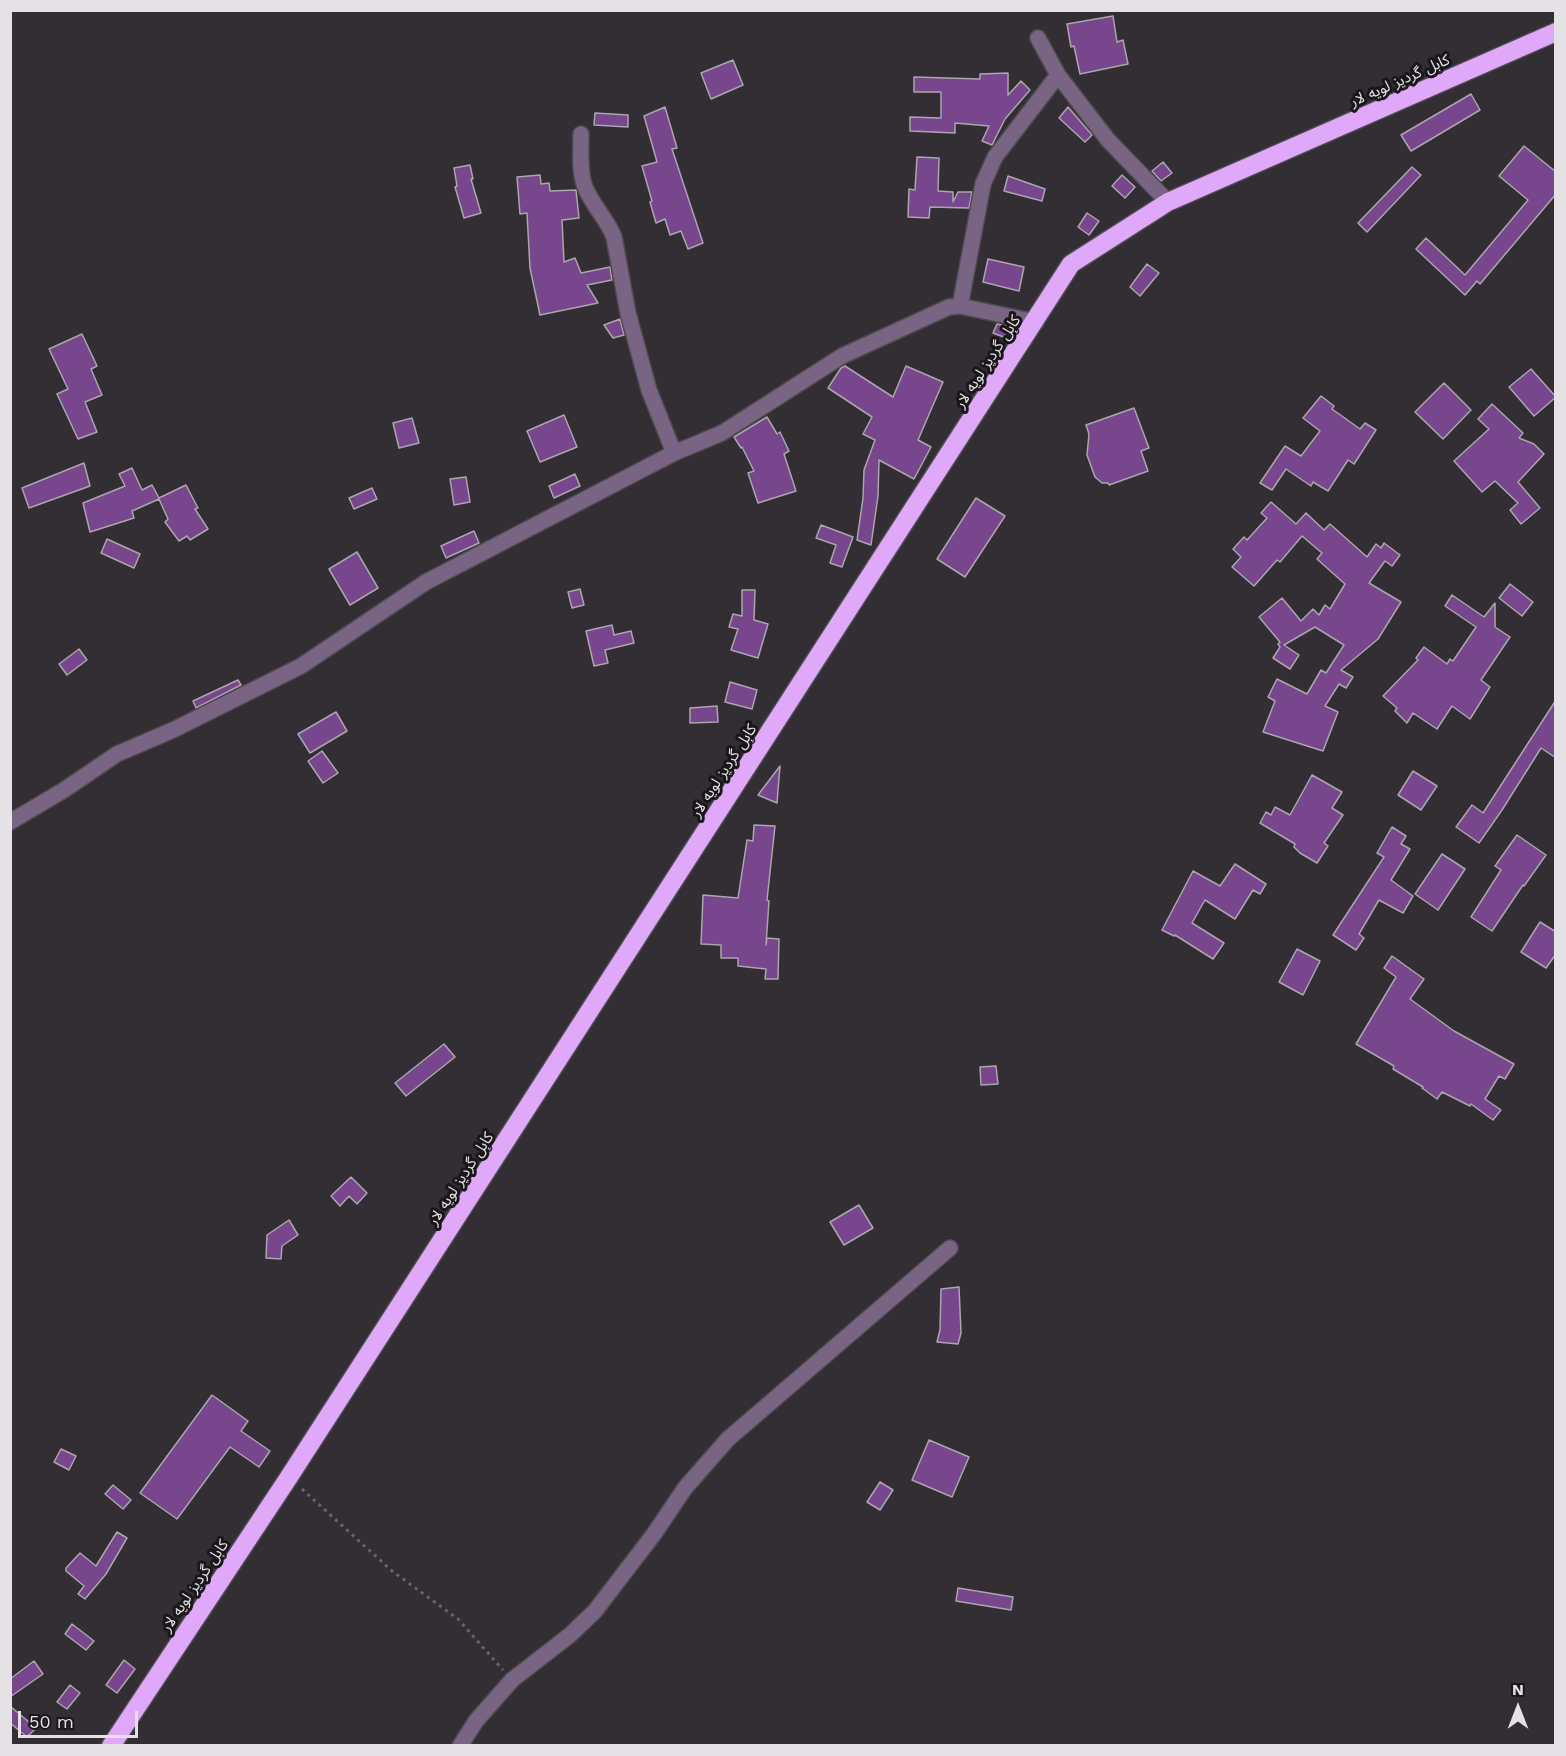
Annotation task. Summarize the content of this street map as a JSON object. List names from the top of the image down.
{
  "streets": {
    "highway": ["کابل گردیز لویه لار"]
  },
  "scale_bar": "50 m",
  "north": "top"
}
